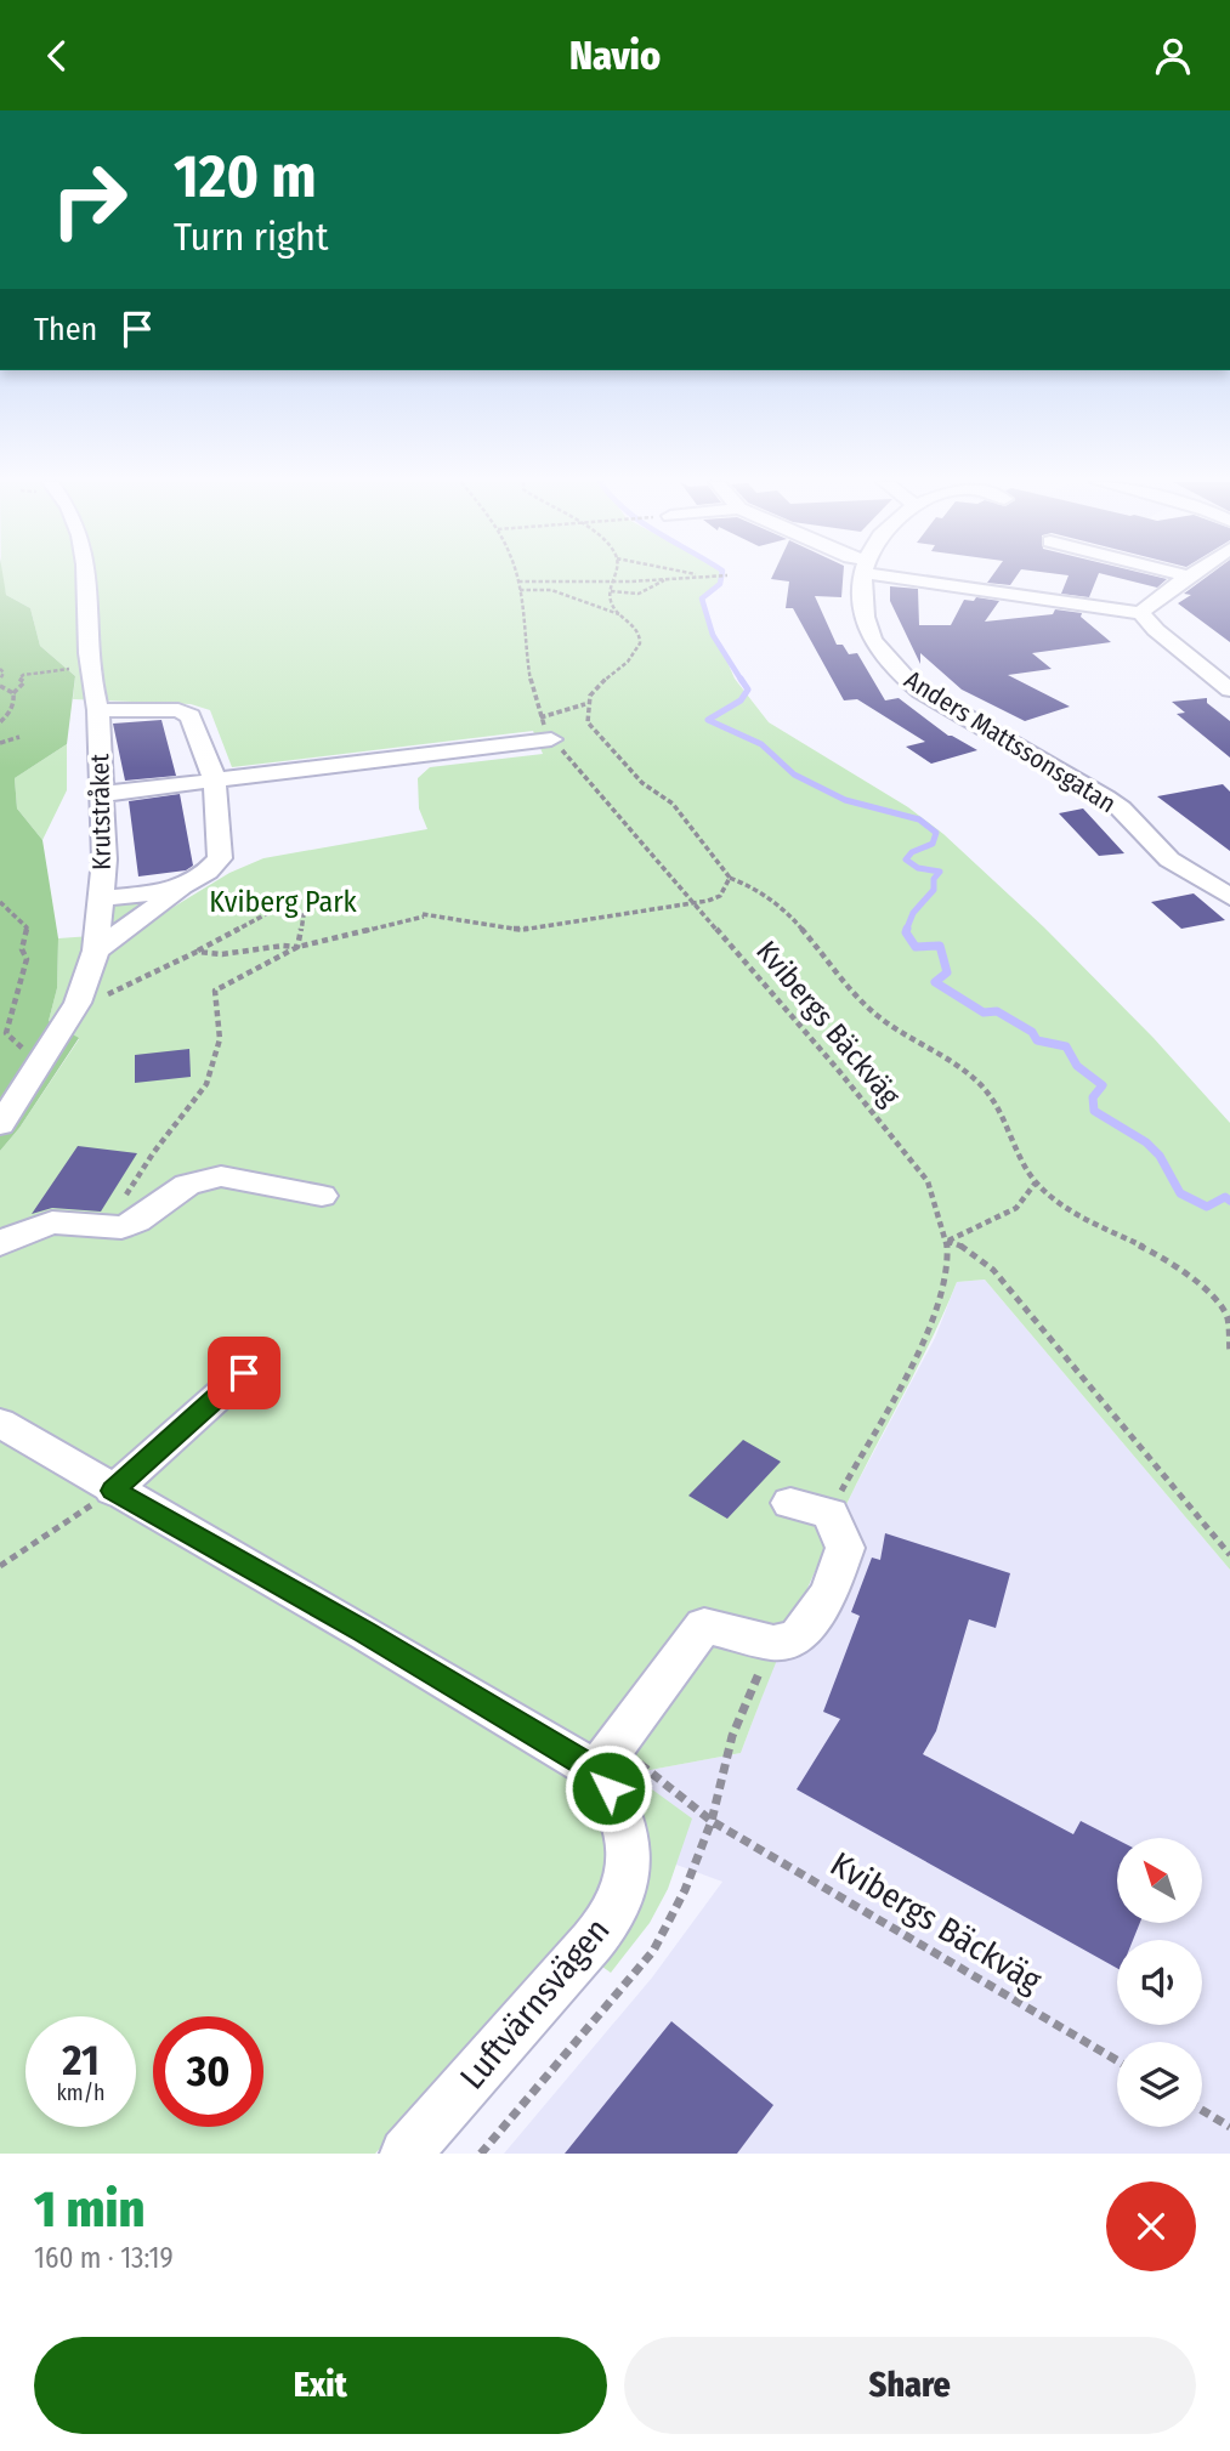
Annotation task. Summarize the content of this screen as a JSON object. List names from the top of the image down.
{
  "streets": {
    "street": ["Anders Mattssonsgatan", "Krutstråket", "Luftvärnsvägen"],
    "path": ["Kvibergs Bäckväg"]
  },
  "parks": ["Kviberg Park"],
  "north": "top left",
  "page": {
    "header": "Navio",
    "turn": ["120 m", "Turn right"],
    "then": "Then",
    "speed": "21 km/h",
    "limit": "30",
    "heading": ["1 min", "160 m · 13:19"],
    "buttons": ["Exit", "Share"]
  }
}
